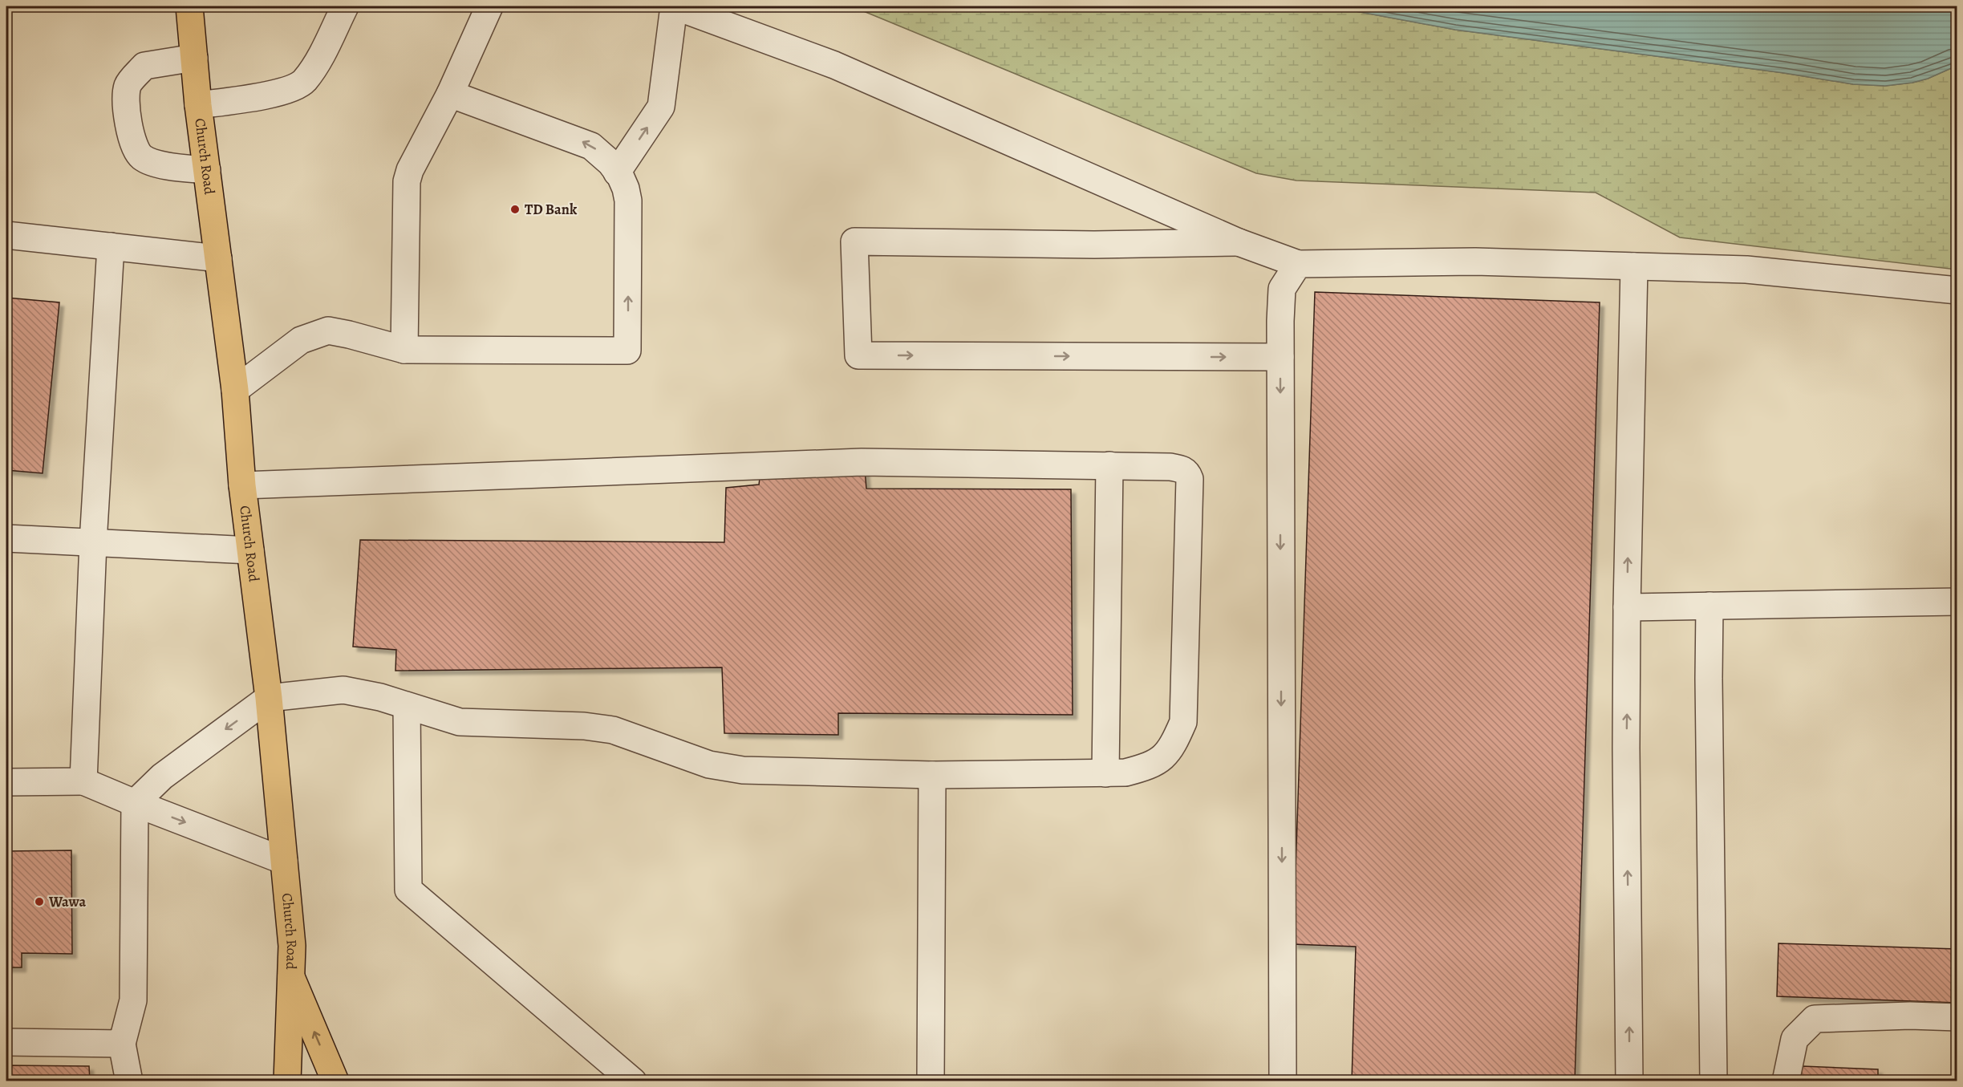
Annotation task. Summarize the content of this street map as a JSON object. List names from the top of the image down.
{
  "streets": {
    "main road": ["Church Road"]
  },
  "places": ["TD Bank", "Wawa"]
}
